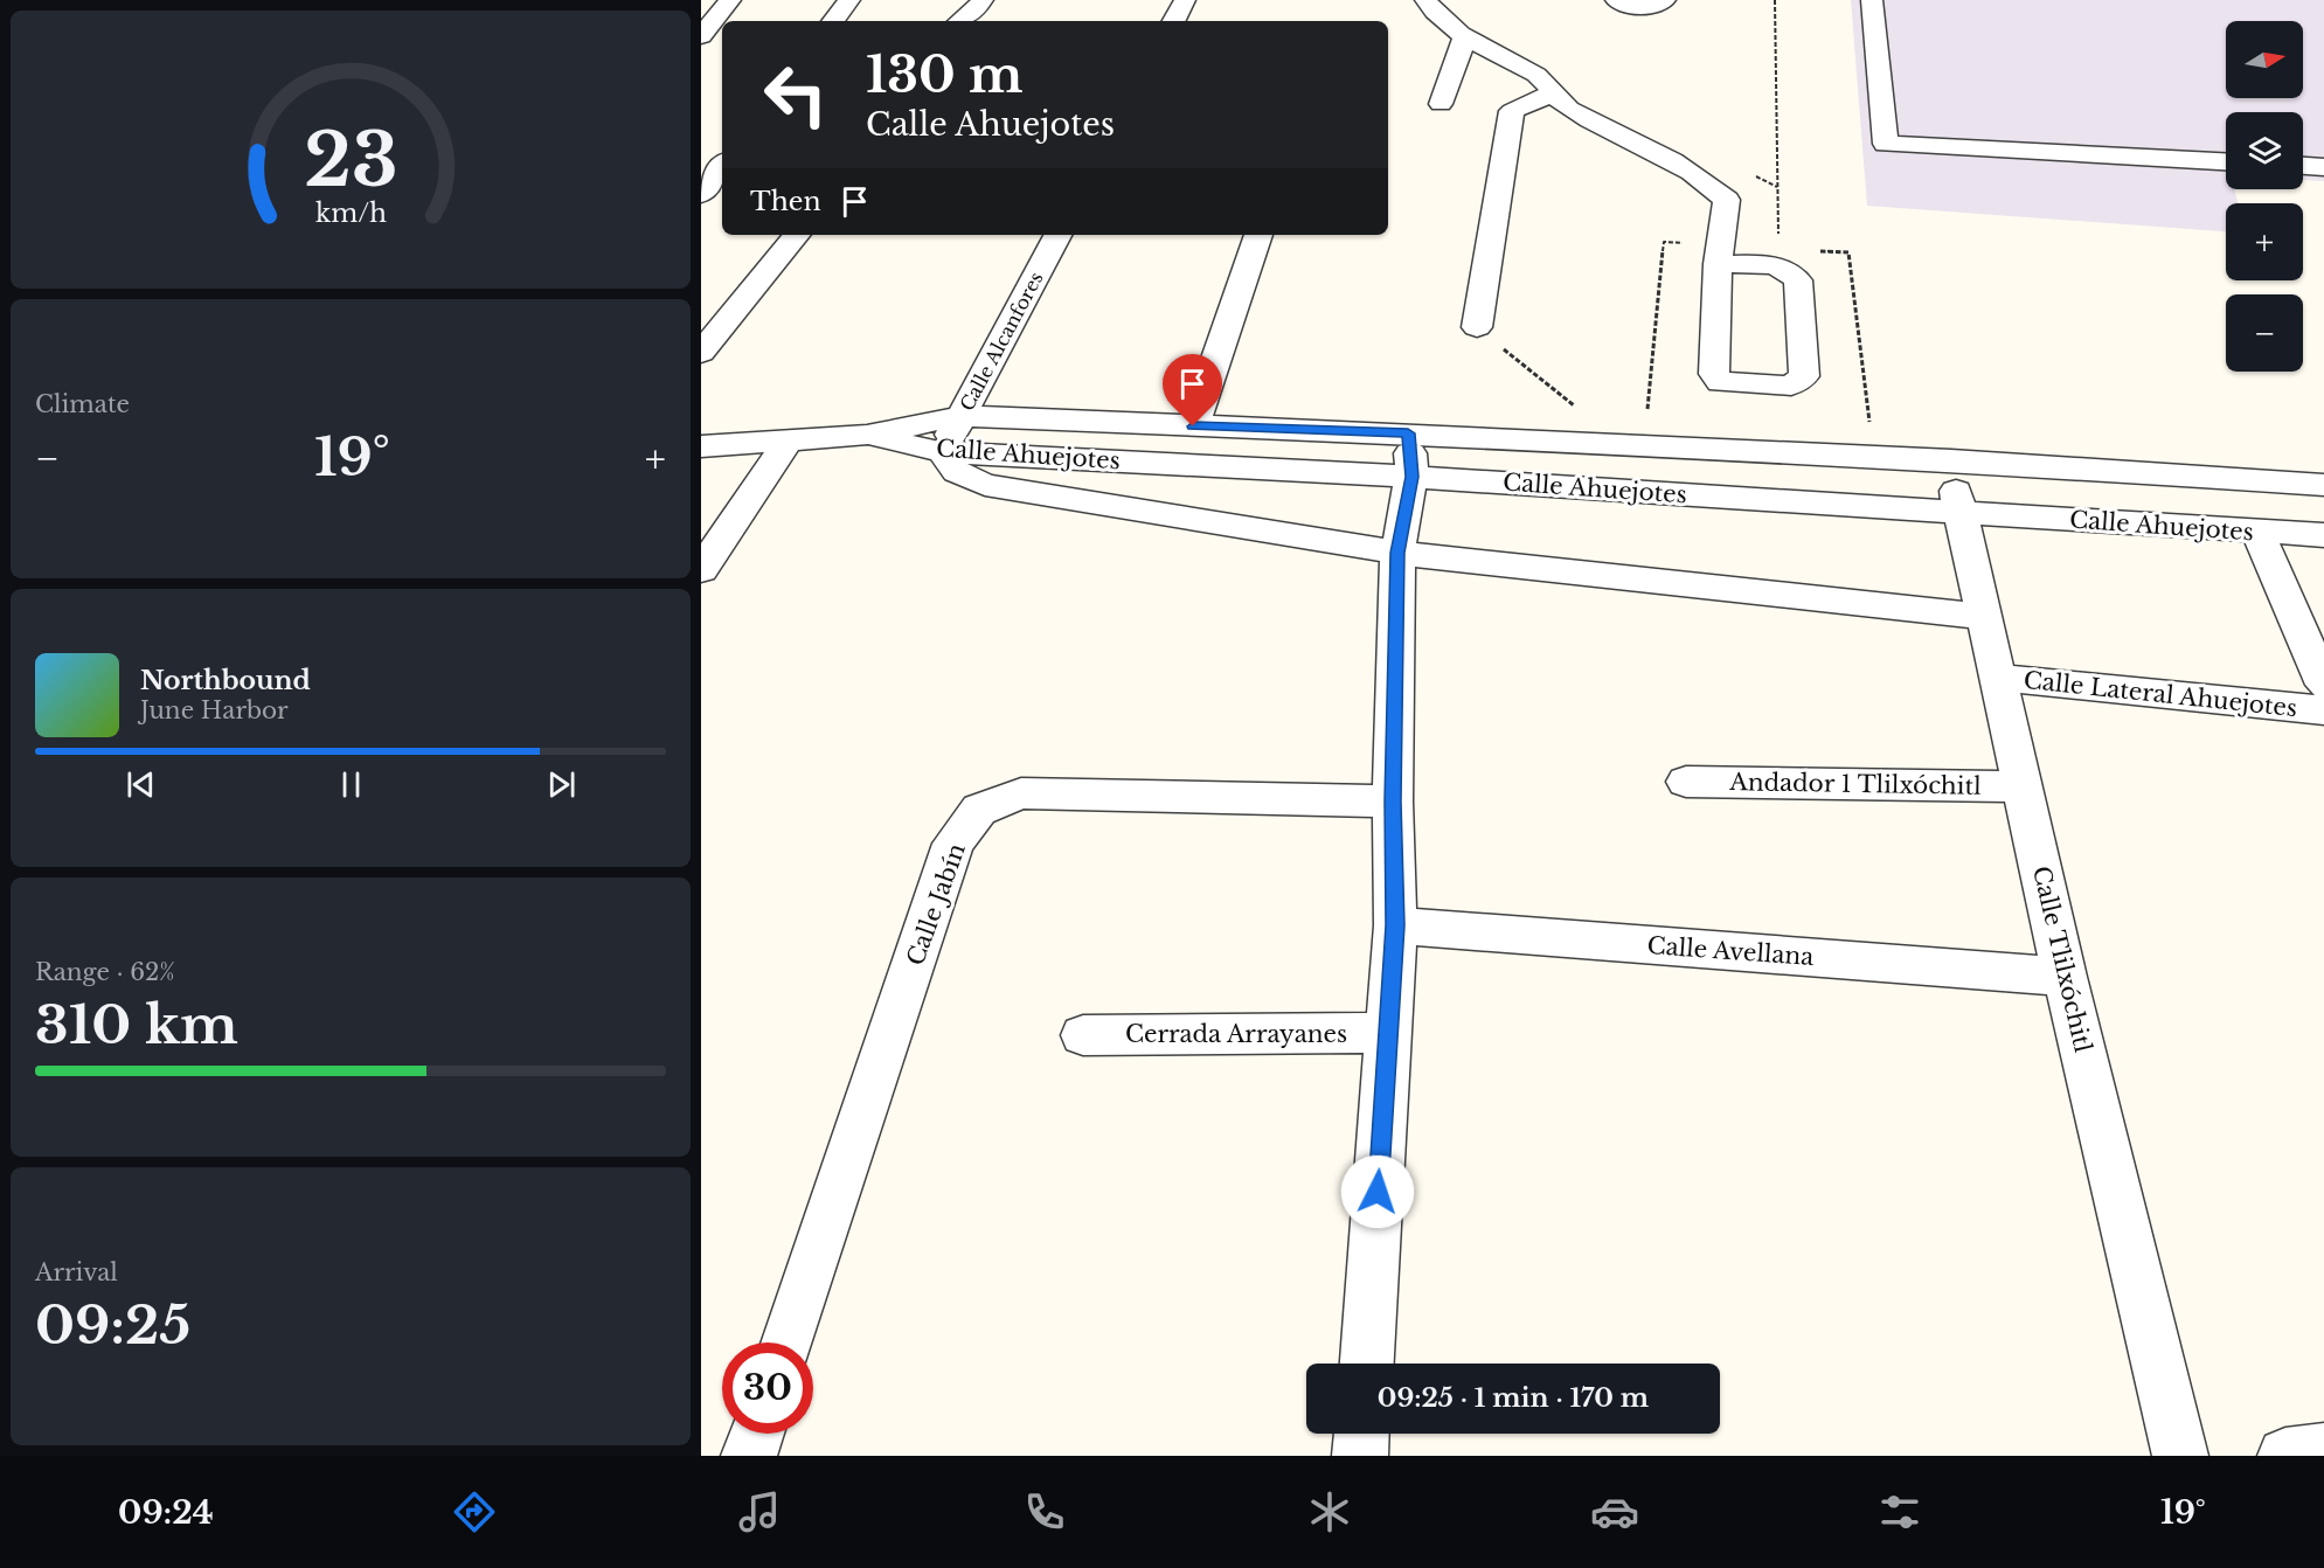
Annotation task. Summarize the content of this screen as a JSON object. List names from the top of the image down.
{
  "streets": {
    "street": [
      "Calle Alcanfores",
      "Calle Ahuejotes",
      "Calle Lateral Ahuejotes",
      "Andador 1 Tlilxóchitl",
      "Calle Jabín",
      "Calle Avellana",
      "Calle Tlilxóchitl",
      "Cerrada Arrayanes"
    ]
  },
  "crossings": [
    ["Calle Alcanfores", "Calle Ahuejotes"],
    ["Calle Ahuejotes", "Calle Tlilxóchitl"],
    ["Calle Lateral Ahuejotes", "Calle Tlilxóchitl"],
    ["Andador 1 Tlilxóchitl", "Calle Tlilxóchitl"],
    ["Calle Avellana", "Calle Tlilxóchitl"]
  ],
  "north": "right",
  "page": {
    "map_buttons": ["+", "−"],
    "turn": ["130 m", "Calle Ahuejotes"],
    "then": "Then",
    "tile": [
      "Climate",
      ["Range · 62%", "310 km"],
      ["Arrival", "09:25"]
    ],
    "heat": ["−", "19°", "+"],
    "song": ["Northbound", "June Harbor"],
    "limit": "30",
    "trip": "09:25 · 1 min · 170 m",
    "tabs": ["09:24", "19°"],
    "gauge": ["23", "km/h"]
  }
}
